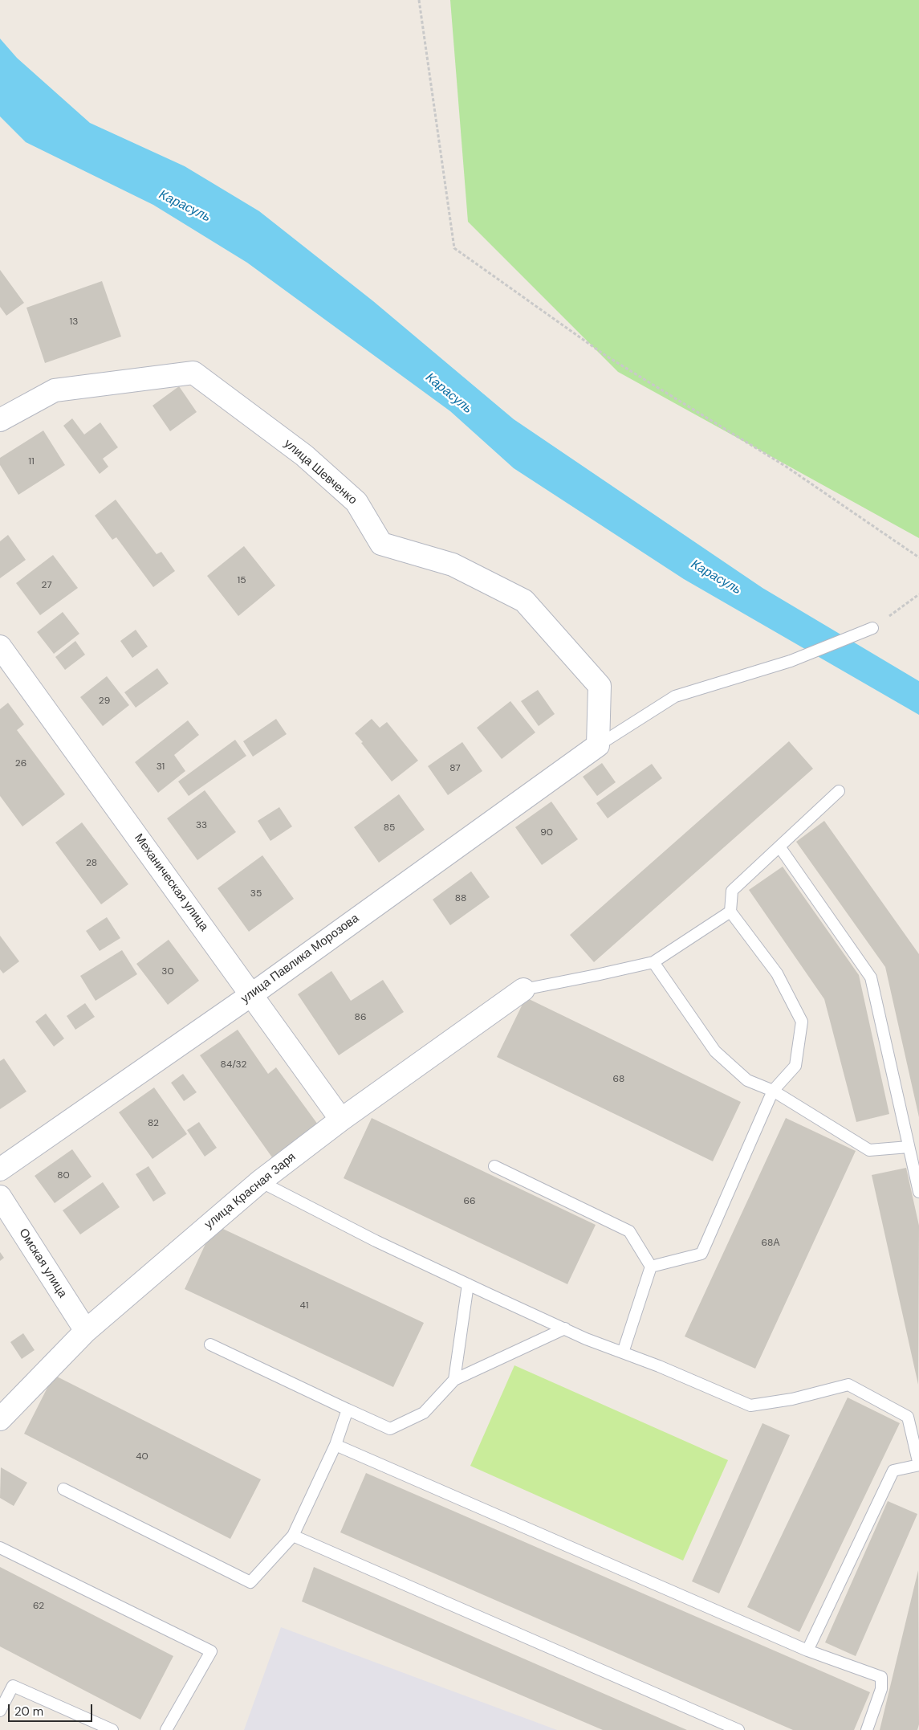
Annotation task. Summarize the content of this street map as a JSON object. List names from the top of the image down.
{
  "streets": {
    "street": [
      "улица Шевченко",
      "Механическая улица",
      "улица Павлика Морозова",
      "улица Красная Заря",
      "Омская улица"
    ]
  },
  "crossings": [
    ["улица Шевченко", "улица Павлика Морозова"],
    ["Механическая улица", "улица Павлика Морозова"],
    ["Механическая улица", "улица Красная Заря"],
    ["улица Красная Заря", "Омская улица"]
  ],
  "water": ["Карасуль"],
  "house_numbers": [
    "13",
    "11",
    "15",
    "27",
    "29",
    "26",
    "31",
    "87",
    "33",
    "85",
    "90",
    "28",
    "35",
    "88",
    "30",
    "86",
    "84/32",
    "68",
    "82",
    "80",
    "66",
    "68А",
    "41",
    "40",
    "62"
  ],
  "scale_bar": "20 m"
}
